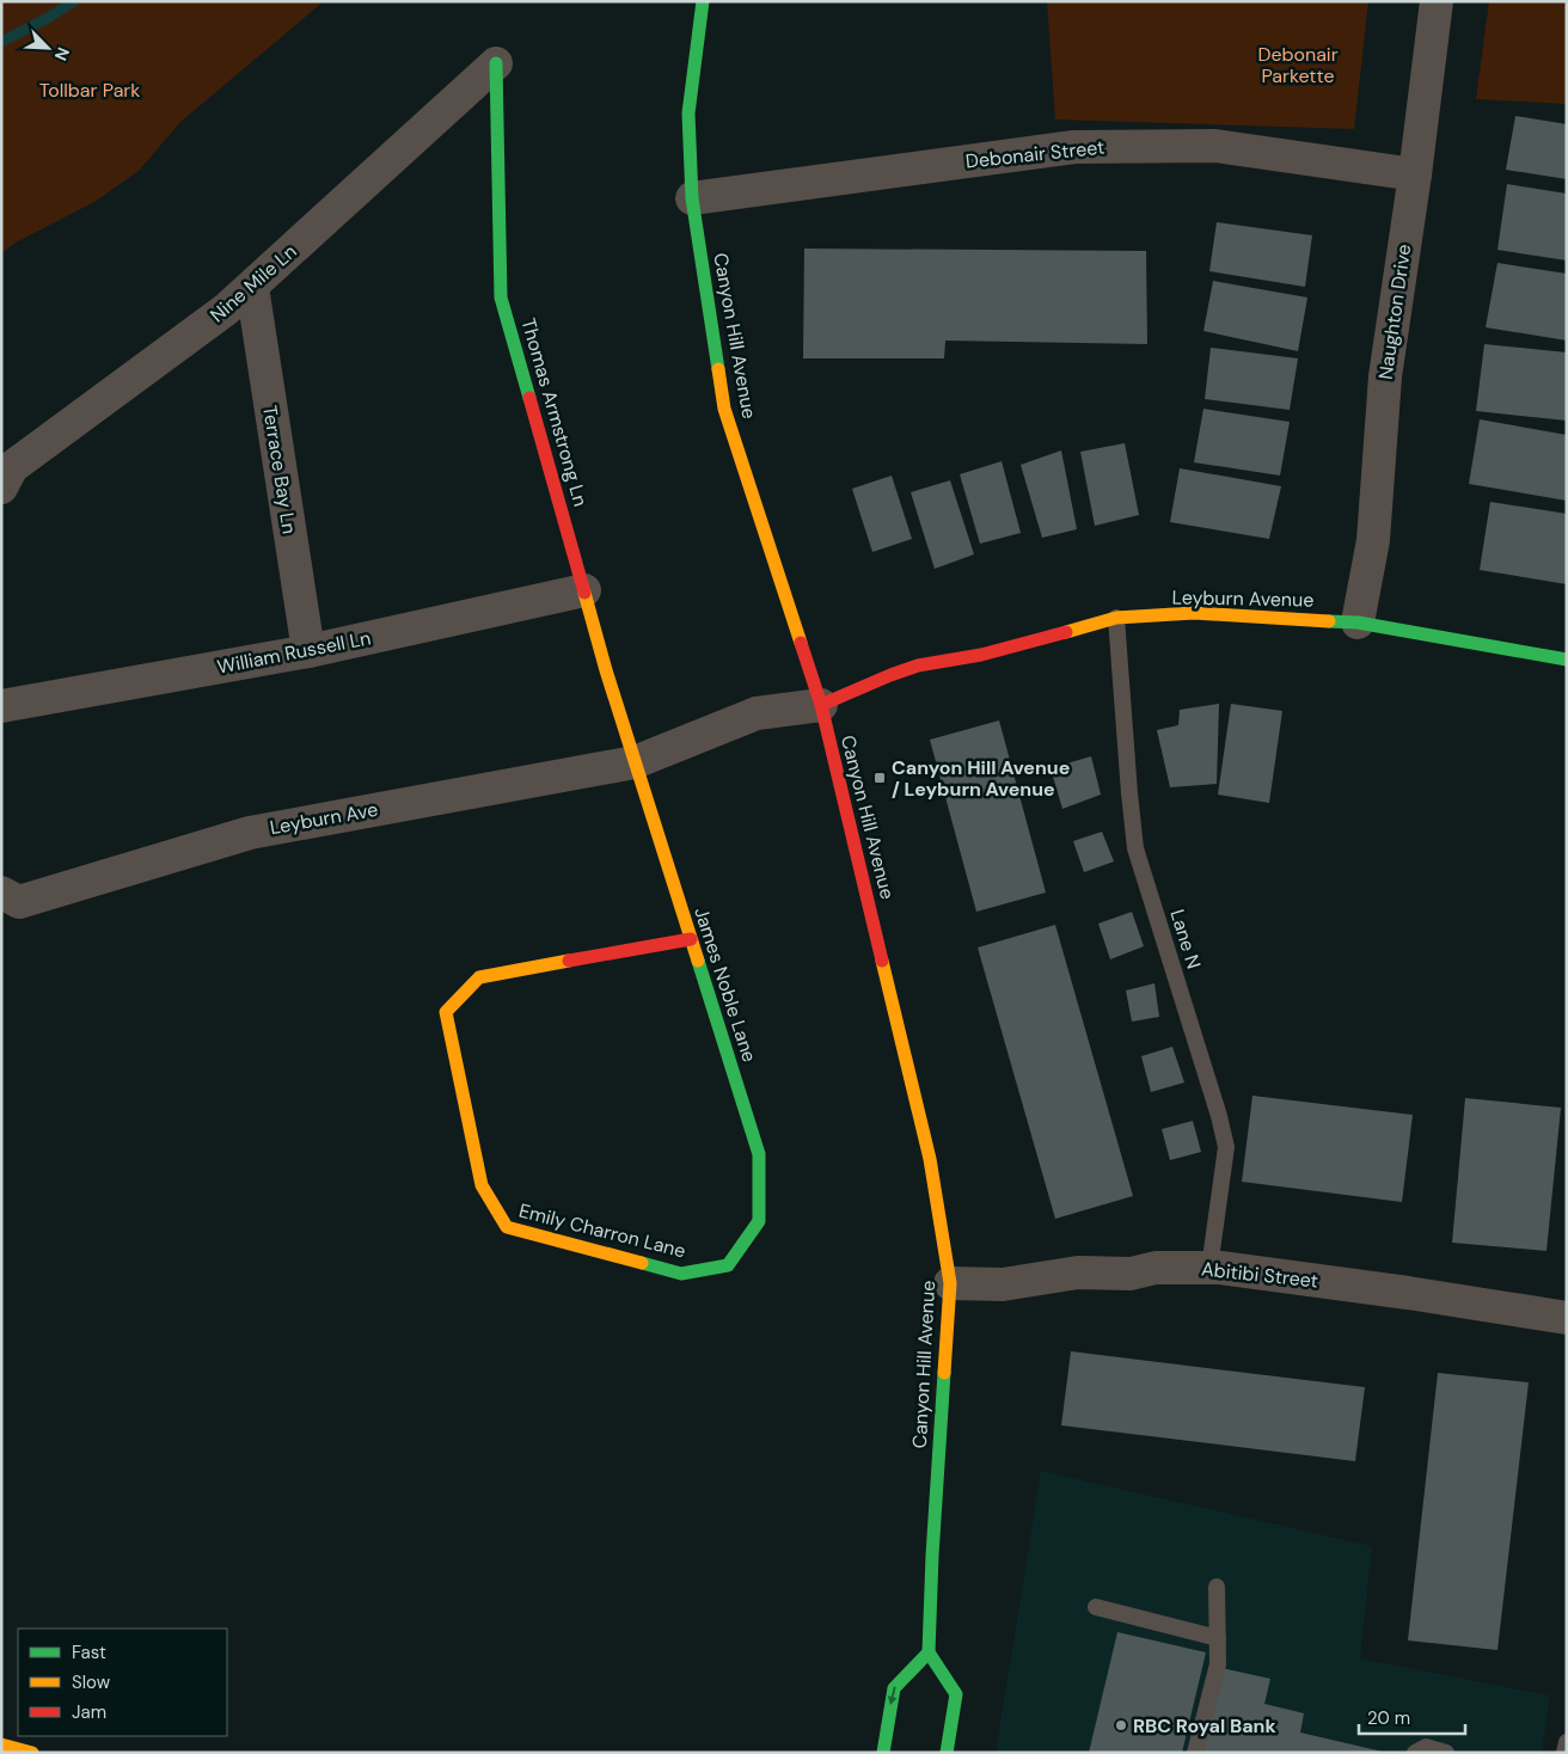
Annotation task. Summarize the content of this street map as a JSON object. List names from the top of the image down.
{
  "streets": {
    "street": [
      "Debonair Street",
      "Nine Mile Ln",
      "Naughton Drive",
      "Canyon Hill Avenue",
      "Thomas Armstrong Ln",
      "Terrace Bay Ln",
      "Leyburn Avenue",
      "William Russell Ln",
      "Leyburn Ave",
      "James Noble Lane",
      "Emily Charron Lane",
      "Abitibi Street"
    ],
    "lane": ["Lane N"]
  },
  "crossings": [
    ["Debonair Street", "Naughton Drive"],
    ["Debonair Street", "Canyon Hill Avenue"],
    ["Nine Mile Ln", "Thomas Armstrong Ln"],
    ["Nine Mile Ln", "Terrace Bay Ln"],
    ["Naughton Drive", "Leyburn Avenue"],
    ["Canyon Hill Avenue", "Leyburn Avenue"],
    ["Canyon Hill Avenue", "Leyburn Ave"],
    ["Canyon Hill Avenue", "Abitibi Street"],
    ["Thomas Armstrong Ln", "William Russell Ln"],
    ["Thomas Armstrong Ln", "Leyburn Ave"],
    ["Thomas Armstrong Ln", "James Noble Lane"],
    ["Terrace Bay Ln", "William Russell Ln"],
    ["Leyburn Avenue", "Leyburn Ave"],
    ["Leyburn Avenue", "Lane N"],
    ["Leyburn Ave", "James Noble Lane"],
    ["Lane N", "Abitibi Street"],
    ["James Noble Lane", "Emily Charron Lane"]
  ],
  "parks": ["Debonair Parkette", "Tollbar Park"],
  "places": {
    "transit": ["Canyon Hill Avenue / Leyburn Avenue"],
    "other": ["RBC Royal Bank"]
  },
  "legend": ["Fast", "Slow", "Jam"],
  "scale_bar": "20 m",
  "north": "bottom right"
}
